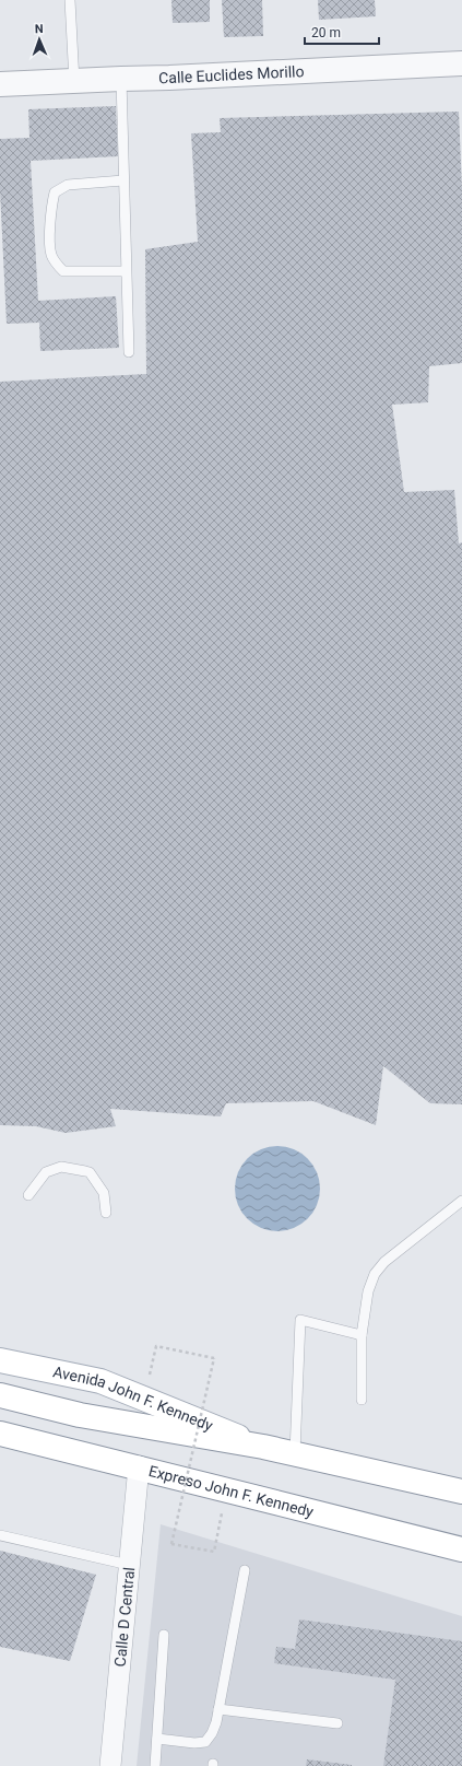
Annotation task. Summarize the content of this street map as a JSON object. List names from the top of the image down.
{
  "streets": {
    "main road": ["Avenida John F. Kennedy", "Expreso John F. Kennedy"],
    "street": ["Calle Euclides Morillo", "Calle D Central"]
  },
  "crossings": [
    ["Expreso John F. Kennedy", "Calle D Central"]
  ],
  "scale_bar": "20 m",
  "north": "top"
}
